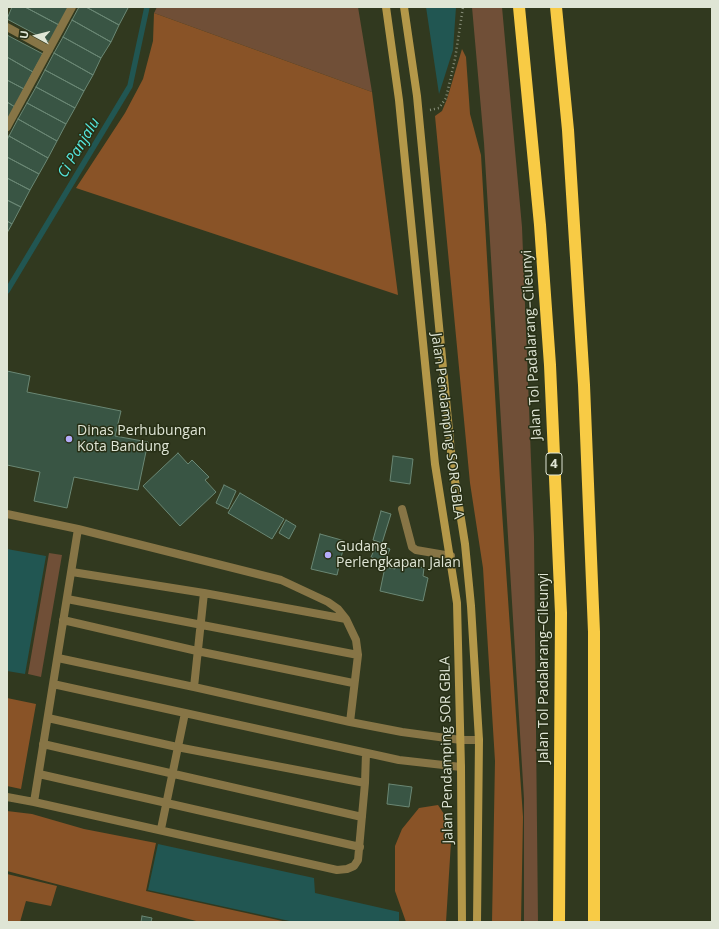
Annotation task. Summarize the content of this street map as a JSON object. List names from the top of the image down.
{
  "streets": {
    "highway": ["Jalan Tol Padalarang–Cileunyi", "4"],
    "street": ["Jalan Pendamping SOR GBLA"]
  },
  "water": ["Ci Panjalu"],
  "places": ["Dinas Perhubungan Kota Bandung", "Gudang Perlengkapan Jalan"],
  "north": "left"
}
